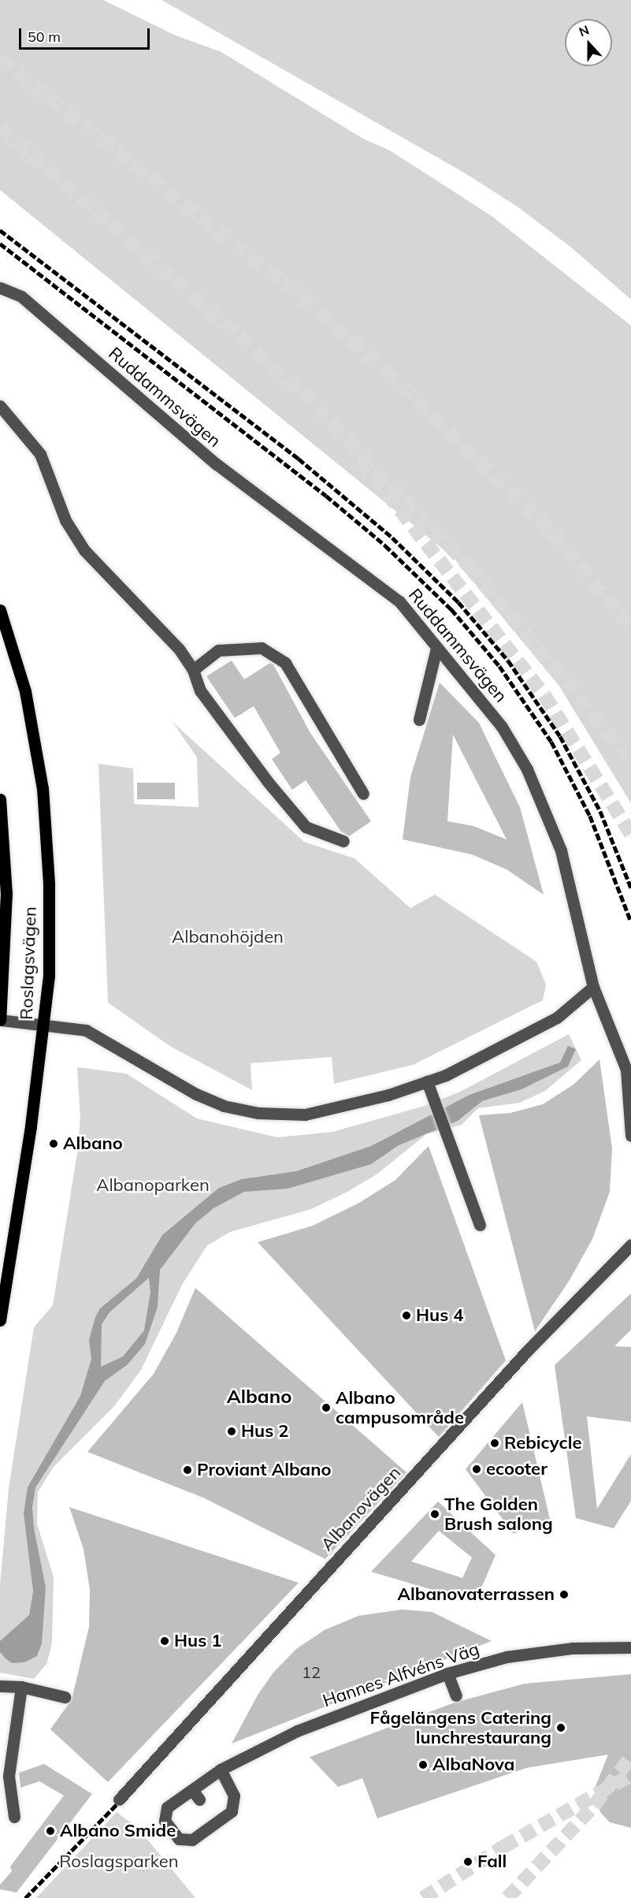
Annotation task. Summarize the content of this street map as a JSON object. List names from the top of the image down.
{
  "streets": {
    "main road": ["Roslagsvägen"],
    "street": ["Ruddammsvägen", "Albanovägen", "Hannes Alfvéns Väg"]
  },
  "districts": ["Albano"],
  "parks": ["Albanohöjden", "Albanoparken", "Roslagsparken"],
  "places": [
    "Albano",
    "Hus 4",
    "Albano campusområde",
    "Hus 2",
    "Rebicycle",
    "ecooter",
    "Proviant Albano",
    "The Golden Brush salong",
    "Albanovaterrassen",
    "Hus 1",
    "Fågelängens Catering lunchrestaurang",
    "AlbaNova",
    "Albano Smide",
    "Fall"
  ],
  "house_numbers": ["12"],
  "scale_bar": "50 m",
  "north": "top"
}
